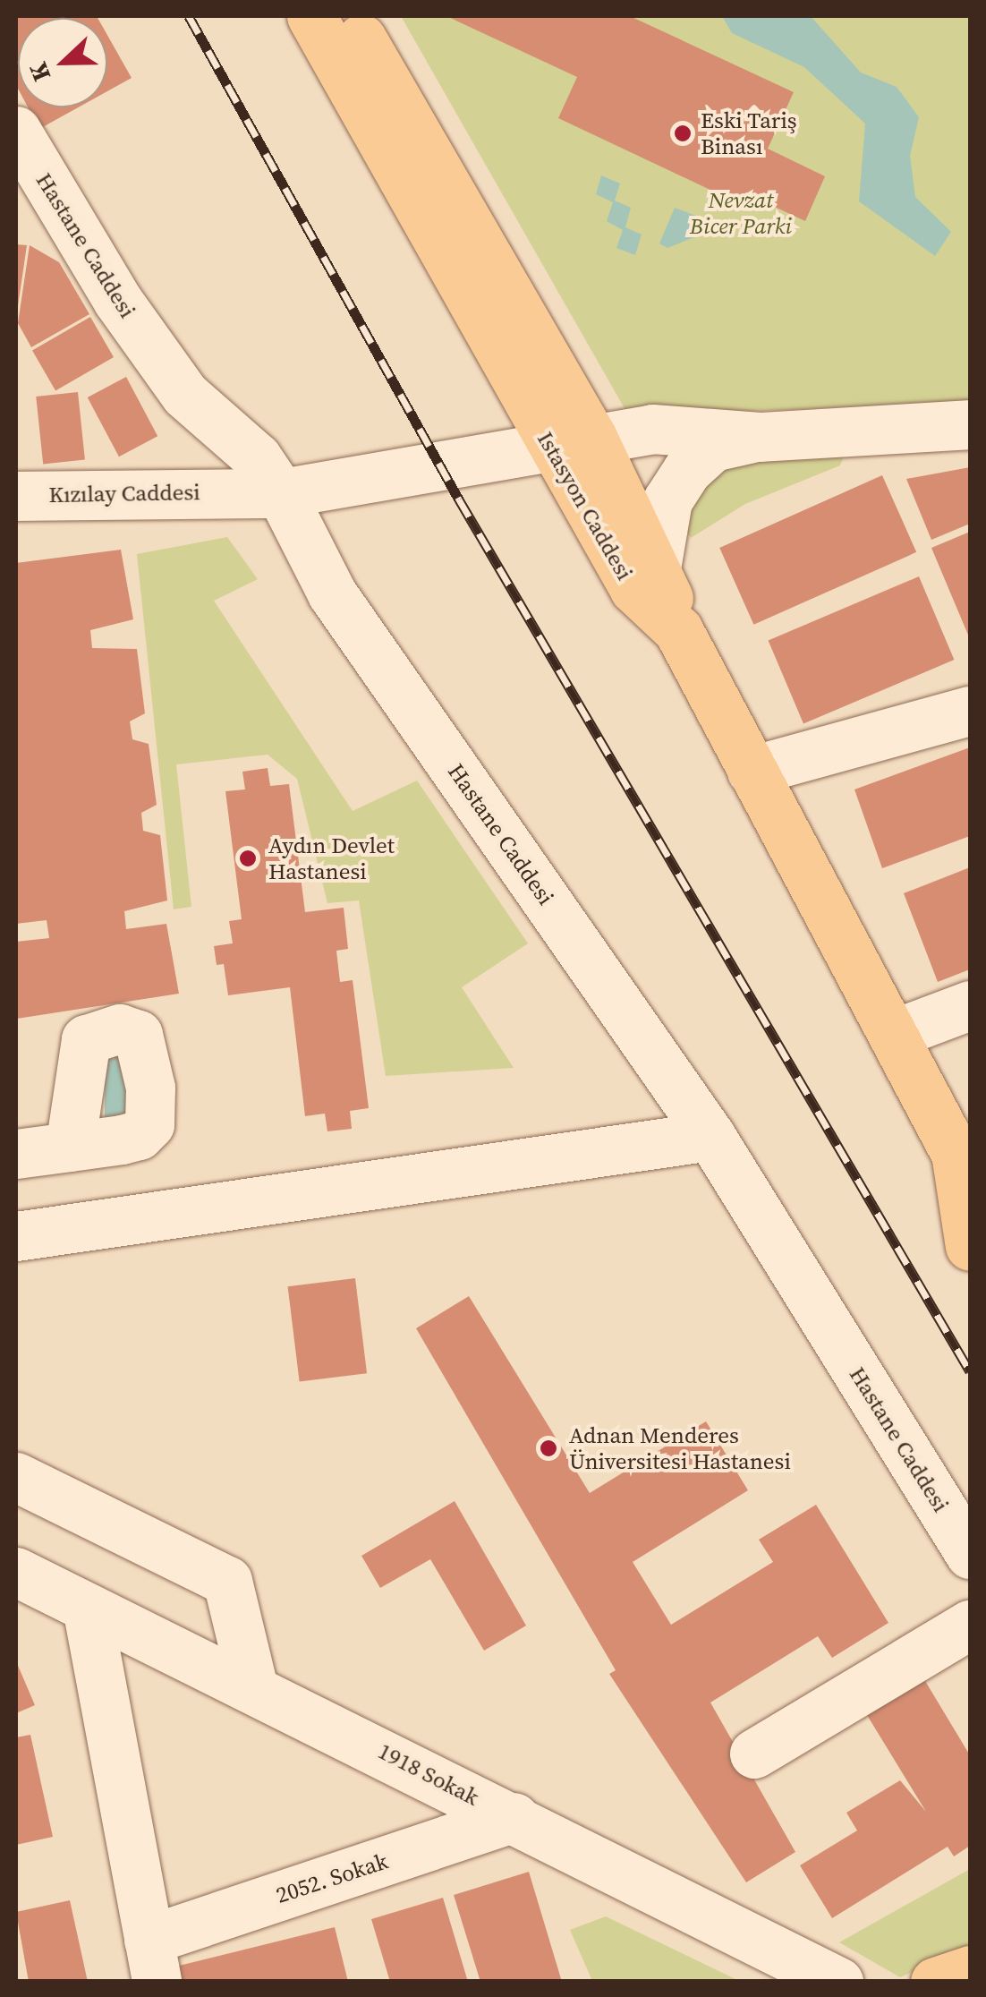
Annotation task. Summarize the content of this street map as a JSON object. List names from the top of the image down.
{
  "streets": {
    "main road": ["Istasyon Caddesi"],
    "street": [
      "Hastane Caddesi",
      "Kızılay Caddesi",
      "1918 Sokak",
      "2052. Sokak"
    ]
  },
  "crossings": [
    ["Hastane Caddesi", "Kızılay Caddesi"],
    ["Kızılay Caddesi", "Istasyon Caddesi"],
    ["1918 Sokak", "2052. Sokak"]
  ],
  "parks": ["Nevzat Bicer Parki"],
  "places": ["Eski Tariş Binası", "Aydın Devlet Hastanesi", "Adnan Menderes Üniversitesi Hastanesi"],
  "north": "left"
}
